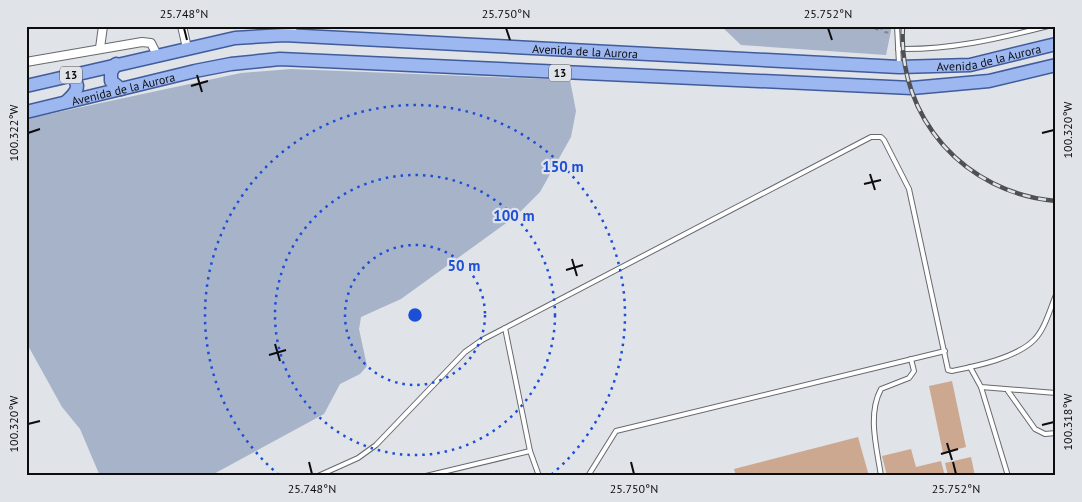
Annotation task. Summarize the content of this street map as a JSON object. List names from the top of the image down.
{
  "streets": {
    "main road": ["Avenida de la Aurora", "13"]
  },
  "coordinates": [
    "25.748°N",
    "25.750°N",
    "25.752°N",
    "100.320°W",
    "100.322°W",
    "100.318°W"
  ],
  "rings": ["150 m", "100 m", "50 m"]
}
